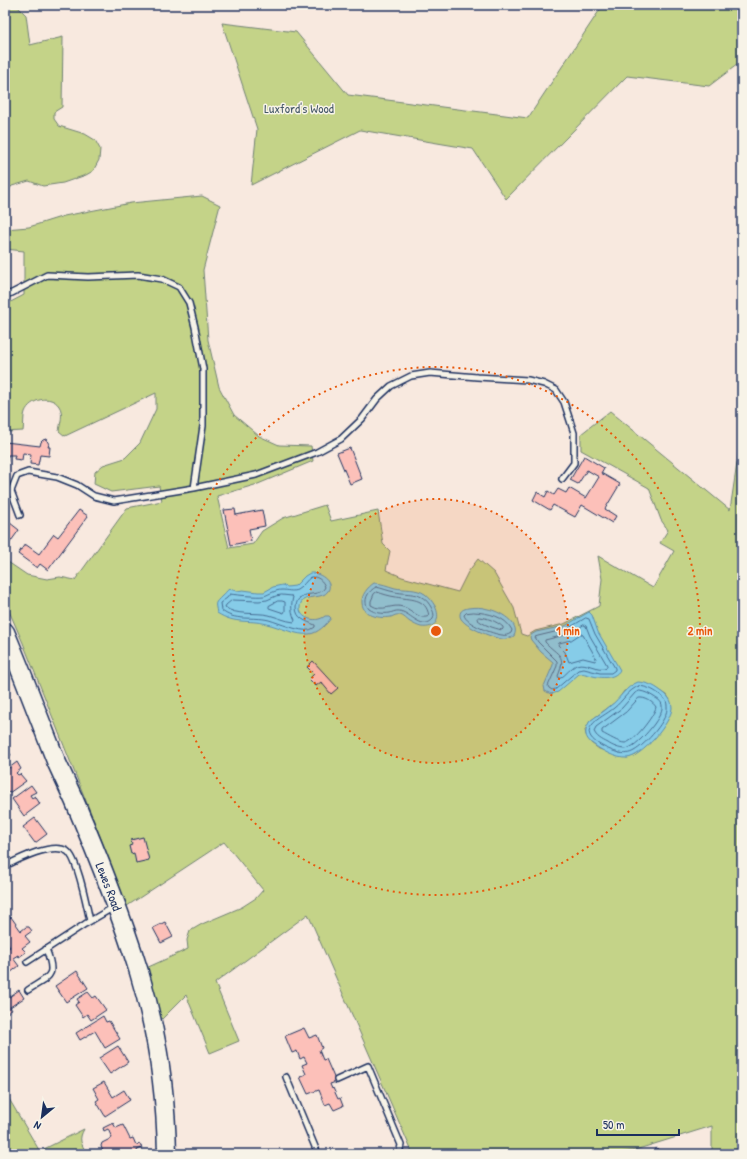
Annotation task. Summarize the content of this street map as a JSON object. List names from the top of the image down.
{
  "streets": {
    "highway": ["Lewes Road"]
  },
  "parks": ["Luxford's Wood"],
  "scale_bar": "50 m",
  "north": "bottom left",
  "rings": ["1 min", "2 min"]
}
